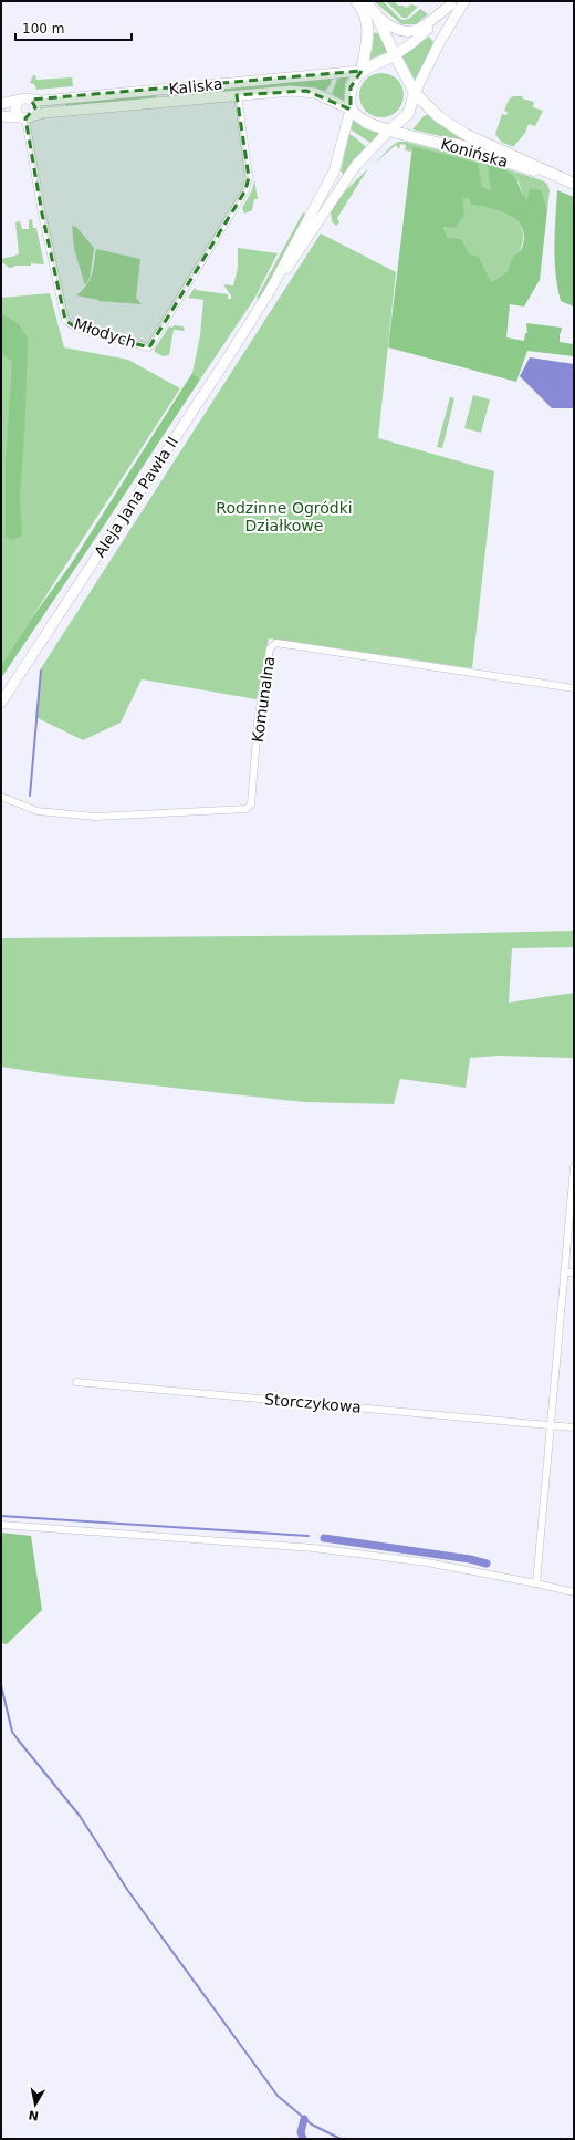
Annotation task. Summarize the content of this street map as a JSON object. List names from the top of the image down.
{
  "streets": {
    "main road": ["Kaliska", "Konińska", "Aleja Jana Pawła II"],
    "street": ["Młodych", "Komunalna", "Storczykowa"]
  },
  "crossings": [
    ["Kaliska", "Konińska"],
    ["Kaliska", "Młodych"],
    ["Kaliska", "Aleja Jana Pawła II"],
    ["Konińska", "Aleja Jana Pawła II"]
  ],
  "parks": ["Rodzinne Ogródki Działkowe"],
  "scale_bar": "100 m",
  "north": "bottom"
}
